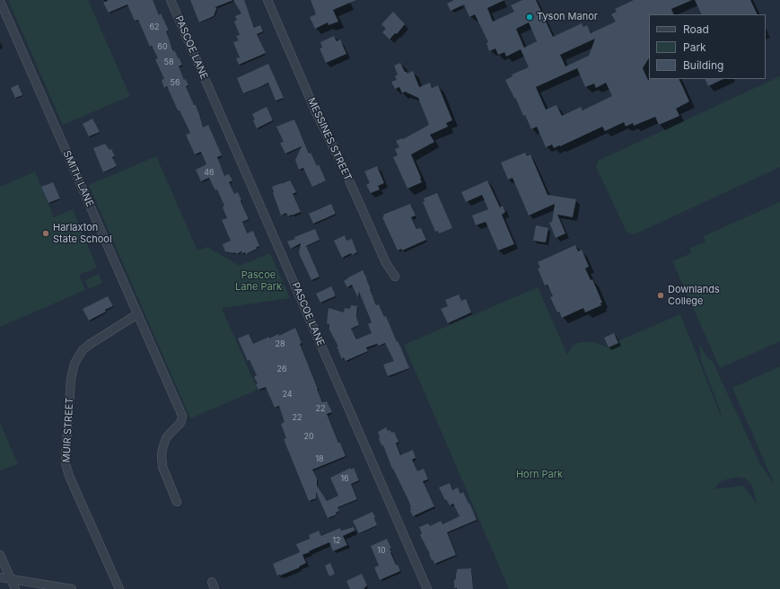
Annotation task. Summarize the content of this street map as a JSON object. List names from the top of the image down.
{
  "streets": {
    "street": [
      "PASCOE LANE",
      "MESSINES STREET",
      "SMITH LANE",
      "MUIR STREET"
    ]
  },
  "crossings": [
    ["SMITH LANE", "MUIR STREET"]
  ],
  "parks": ["Pascoe Lane Park", "Horn Park"],
  "places": ["Tyson Manor", "Harlaxton State School", "Downlands College"],
  "house_numbers": [
    "62",
    "60",
    "58",
    "56",
    "46",
    "28",
    "26",
    "24",
    "22",
    "22",
    "20",
    "18",
    "16",
    "12",
    "10"
  ],
  "legend": ["Road", "Park", "Building"]
}
